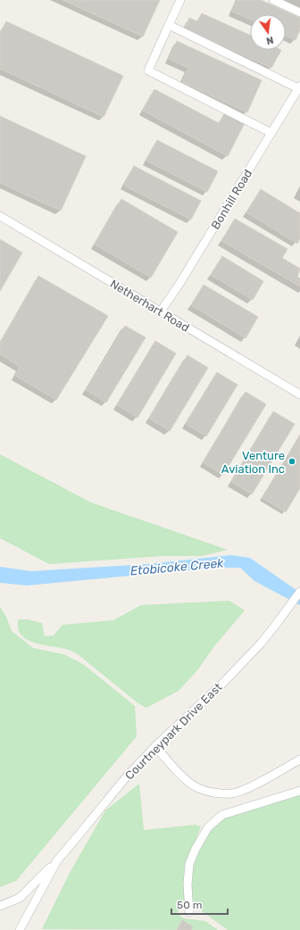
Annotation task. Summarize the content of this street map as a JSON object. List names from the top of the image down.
{
  "streets": {
    "street": ["Bonhill Road", "Netherhart Road", "Courtneypark Drive East"]
  },
  "crossings": [
    ["Bonhill Road", "Netherhart Road"]
  ],
  "water": ["Etobicoke Creek"],
  "places": ["Venture Aviation Inc"],
  "scale_bar": "50 m",
  "north": "bottom"
}
